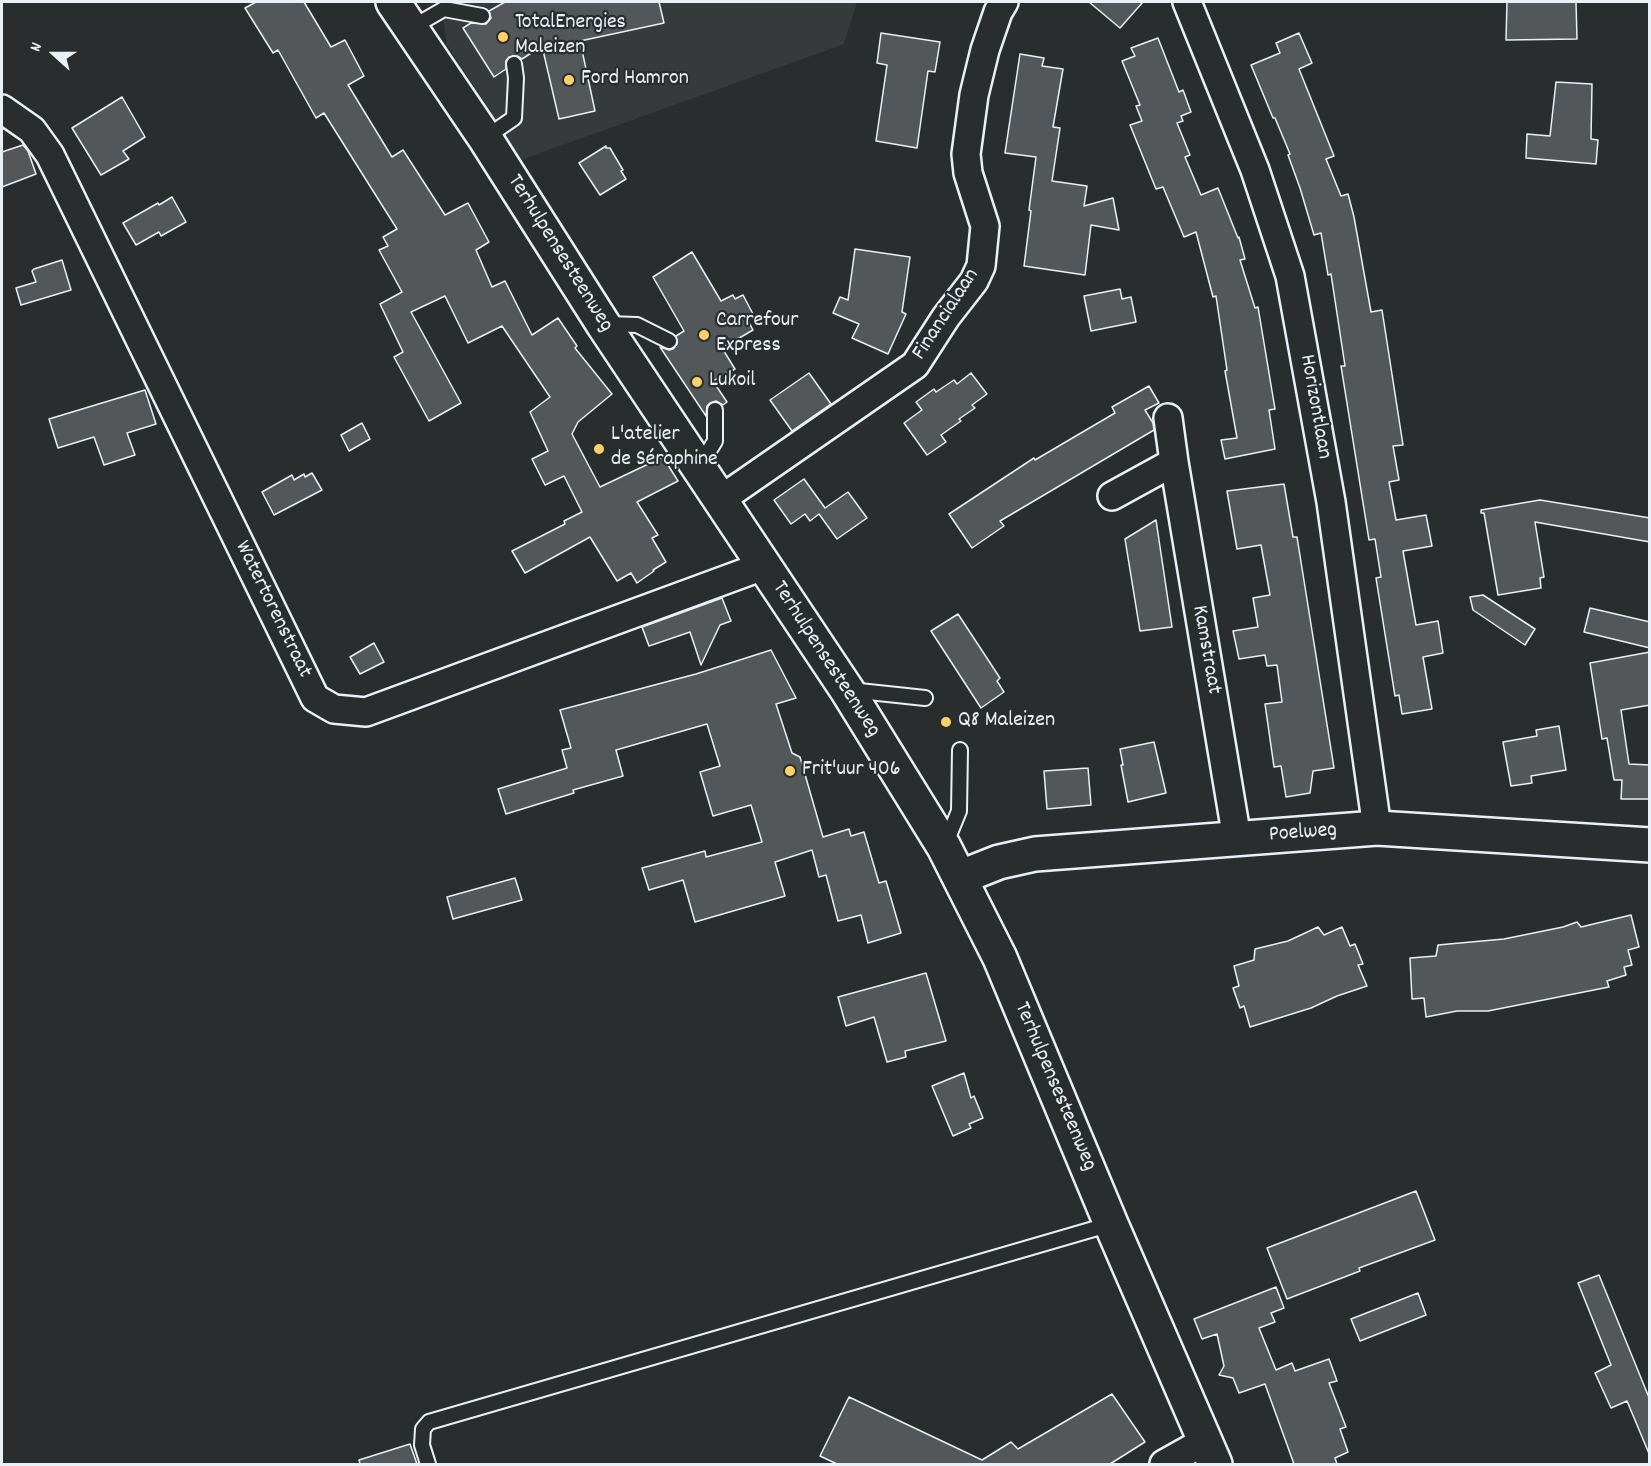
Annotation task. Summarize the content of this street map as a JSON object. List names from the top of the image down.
{
  "streets": {
    "main road": ["Terhulpensesteenweg", "Poelweg"],
    "street": [
      "Financialaan",
      "Horizontlaan",
      "Watertorenstraat",
      "Kamstraat"
    ]
  },
  "crossings": [
    ["Terhulpensesteenweg", "Financialaan"],
    ["Terhulpensesteenweg", "Watertorenstraat"],
    ["Terhulpensesteenweg", "Poelweg"],
    ["Horizontlaan", "Poelweg"],
    ["Kamstraat", "Poelweg"]
  ],
  "places": [
    "TotalEnergies Maleizen",
    "Ford Hamron",
    "Carrefour Express",
    "Lukoil",
    "L'atelier de Séraphine",
    "Q8 Maleizen",
    "Frit'uur 406"
  ],
  "north": "left"
}
